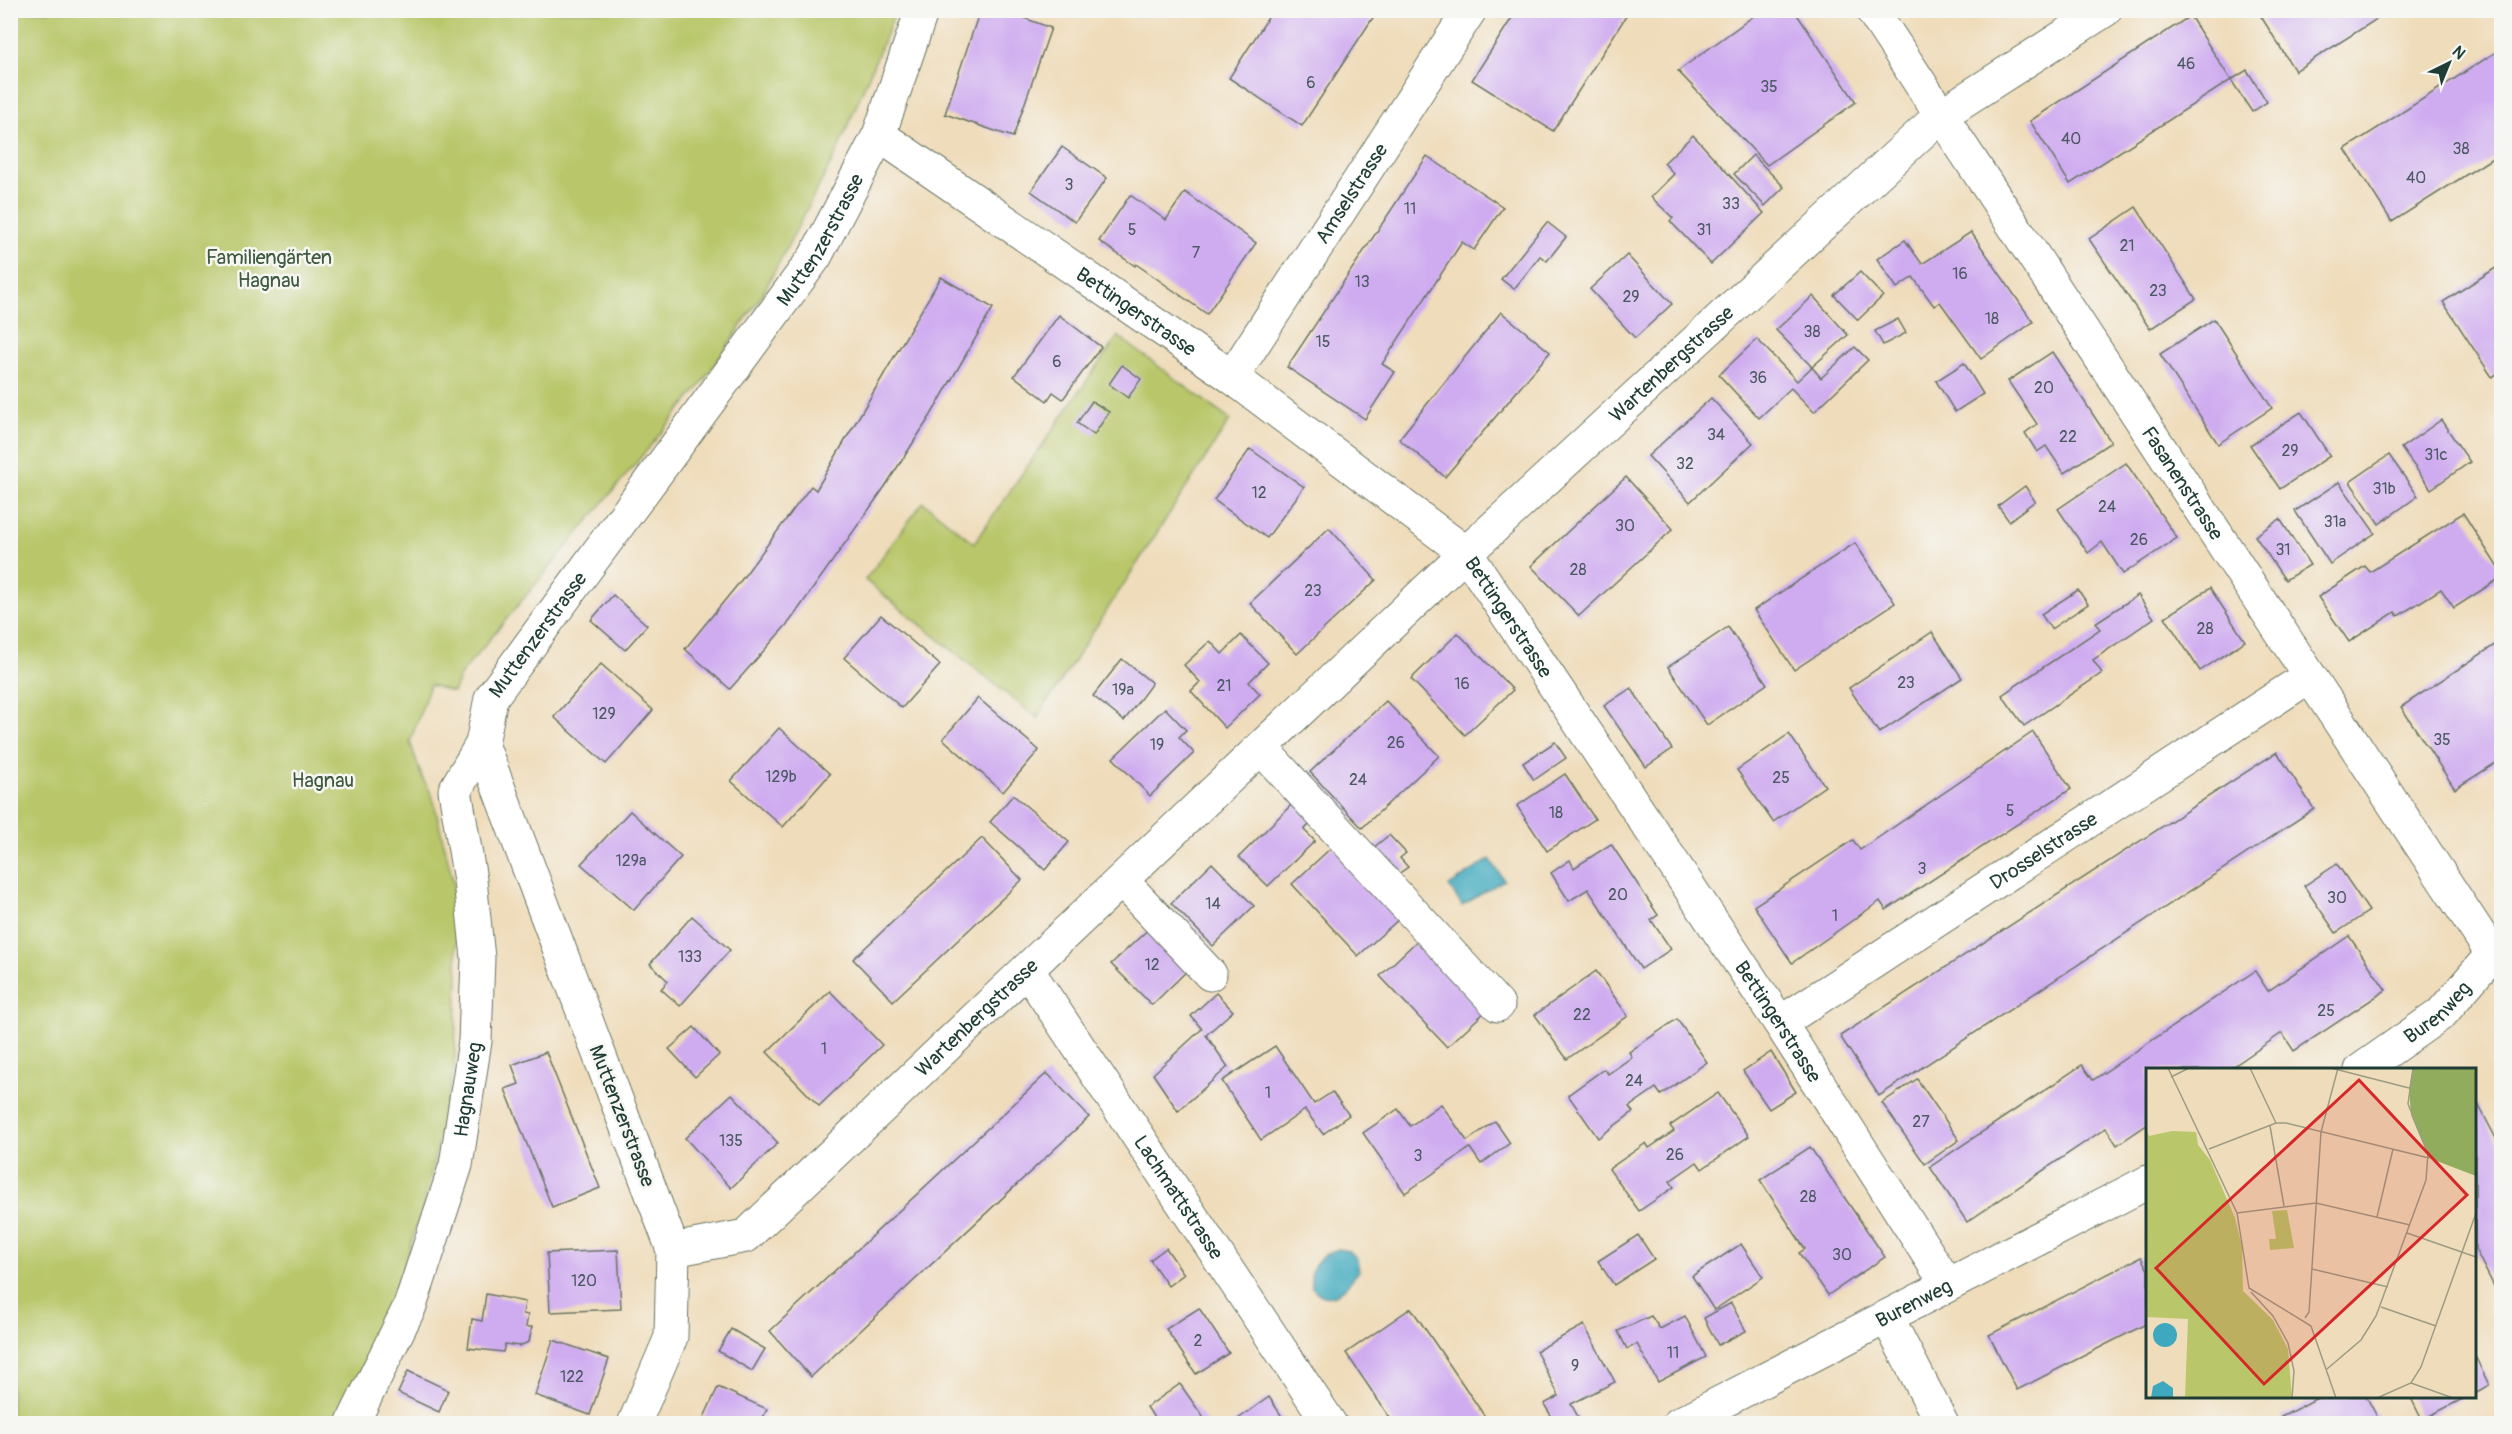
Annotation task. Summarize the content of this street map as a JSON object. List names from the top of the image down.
{
  "streets": {
    "street": [
      "Amselstrasse",
      "Muttenzerstrasse",
      "Bettingerstrasse",
      "Wartenbergstrasse",
      "Fasanenstrasse",
      "Drosselstrasse",
      "Burenweg",
      "Hagnauweg",
      "Lachmattstrasse"
    ]
  },
  "crossings": [
    ["Amselstrasse", "Bettingerstrasse"],
    ["Muttenzerstrasse", "Bettingerstrasse"],
    ["Muttenzerstrasse", "Wartenbergstrasse"],
    ["Muttenzerstrasse", "Hagnauweg"],
    ["Bettingerstrasse", "Wartenbergstrasse"],
    ["Bettingerstrasse", "Drosselstrasse"],
    ["Bettingerstrasse", "Burenweg"],
    ["Wartenbergstrasse", "Fasanenstrasse"],
    ["Wartenbergstrasse", "Lachmattstrasse"],
    ["Fasanenstrasse", "Drosselstrasse"],
    ["Fasanenstrasse", "Burenweg"]
  ],
  "parks": ["Familiengärten Hagnau", "Hagnau"],
  "house_numbers": [
    "46",
    "6",
    "35",
    "40",
    "38",
    "40",
    "3",
    "33",
    "11",
    "5",
    "31",
    "21",
    "7",
    "16",
    "13",
    "23",
    "29",
    "18",
    "38",
    "15",
    "6",
    "36",
    "20",
    "34",
    "22",
    "29",
    "31c",
    "32",
    "31b",
    "12",
    "24",
    "31a",
    "30",
    "26",
    "31",
    "28",
    "23",
    "28",
    "23",
    "16",
    "21",
    "19a",
    "129",
    "35",
    "26",
    "19",
    "129b",
    "25",
    "24",
    "5",
    "18",
    "129a",
    "3",
    "20",
    "30",
    "14",
    "1",
    "133",
    "12",
    "25",
    "22",
    "1",
    "24",
    "1",
    "27",
    "135",
    "26",
    "3",
    "28",
    "30",
    "120",
    "2",
    "11",
    "9",
    "122"
  ],
  "north": "top right"
}
